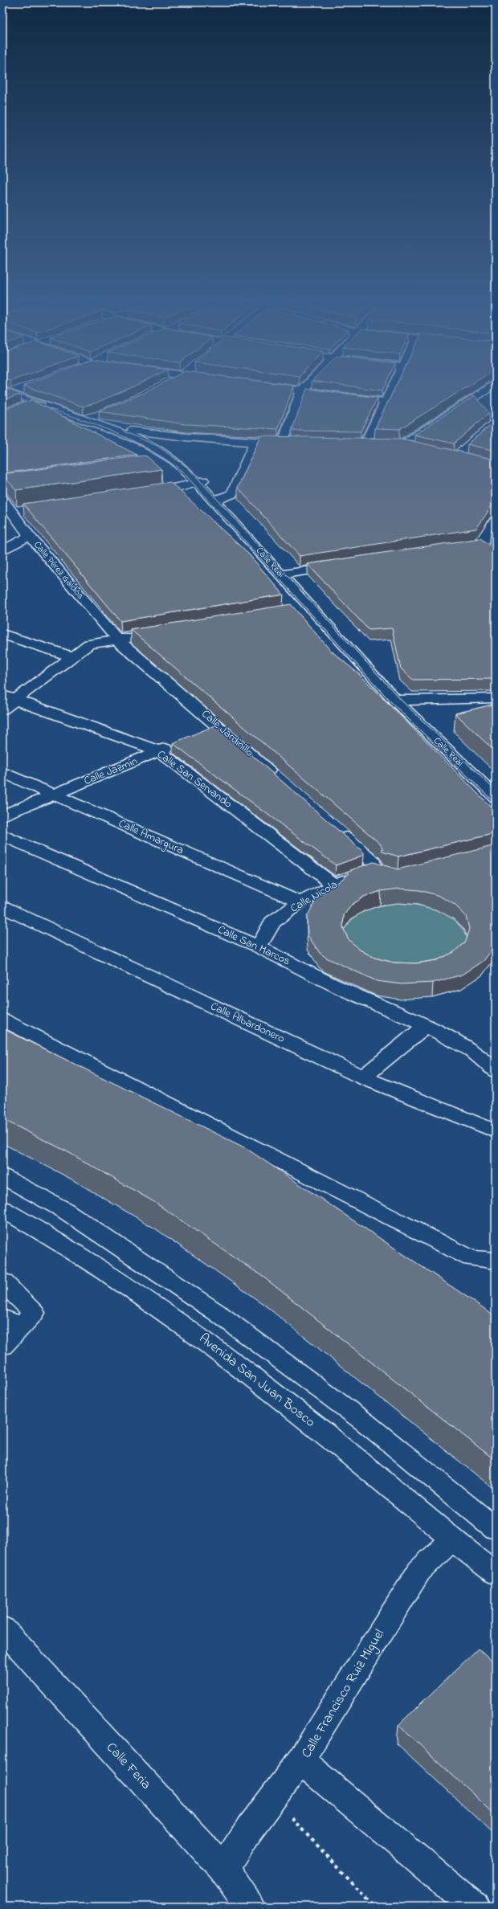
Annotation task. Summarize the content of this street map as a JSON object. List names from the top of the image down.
{
  "streets": {
    "street": [
      "Calle Real",
      "Calle Pérez Galdós",
      "Calle Jardinillo",
      "Calle Jazmín",
      "Calle San Servando",
      "Calle Amargura",
      "Calle Nicola",
      "Calle San Marcos",
      "Calle Albardonero",
      "Avenida San Juan Bosco",
      "Calle Francisco Ruiz Miguel",
      "Calle Feria"
    ]
  },
  "crossings": [
    ["Calle Pérez Galdós", "Calle Jardinillo"],
    ["Calle Jazmín", "Calle San Servando"],
    ["Calle Jazmín", "Calle Amargura"],
    ["Calle San Servando", "Calle Nicola"],
    ["Calle Amargura", "Calle Nicola"],
    ["Calle Nicola", "Calle San Marcos"],
    ["Avenida San Juan Bosco", "Calle Francisco Ruiz Miguel"]
  ]
}
